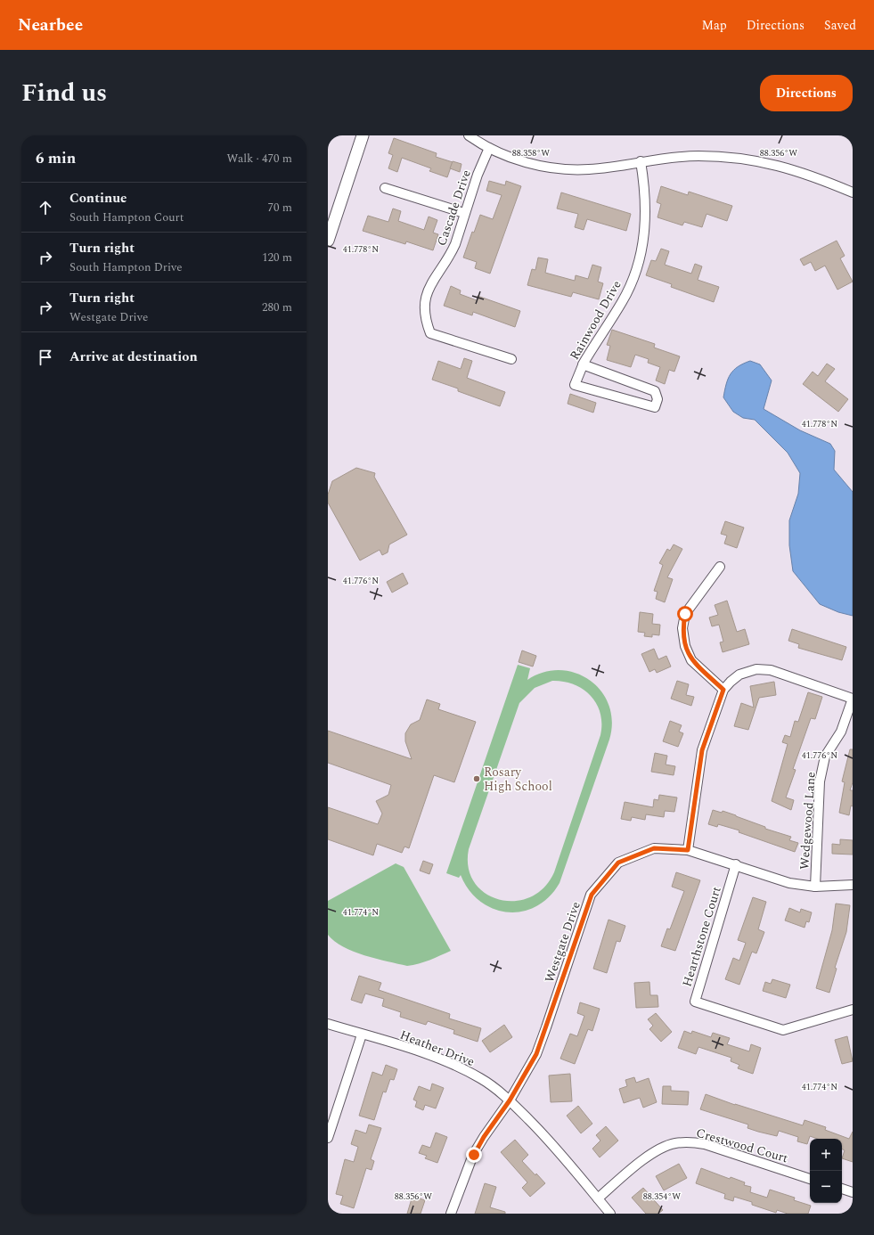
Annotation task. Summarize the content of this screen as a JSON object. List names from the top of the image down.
{
  "streets": {
    "street": [
      "Cascade Drive",
      "Rainwood Drive",
      "Wedgewood Lane",
      "Hearthstone Court",
      "Westgate Drive",
      "Heather Drive",
      "Crestwood Court"
    ]
  },
  "crossings": [
    ["Wedgewood Lane", "Westgate Drive"],
    ["Hearthstone Court", "Westgate Drive"],
    ["Westgate Drive", "Heather Drive"],
    ["Heather Drive", "Crestwood Court"]
  ],
  "places": ["Rosary High School"],
  "page": {
    "header": "Nearbee",
    "nav": ["Map", "Directions", "Saved"],
    "title": "Find us",
    "buttons": "Directions",
    "heading": ["6 min", "Walk · 470 m"],
    "list": [
      ["Continue", "South Hampton Court", "70 m"],
      ["Turn right", "South Hampton Drive", "120 m"],
      ["Turn right", "Westgate Drive", "280 m"],
      "Arrive at destination"
    ],
    "map_buttons": ["+", "−"]
  },
  "coordinates": [
    "88.358°W",
    "88.356°W",
    "41.778°N",
    "41.776°N",
    "41.774°N",
    "88.354°W"
  ]
}
